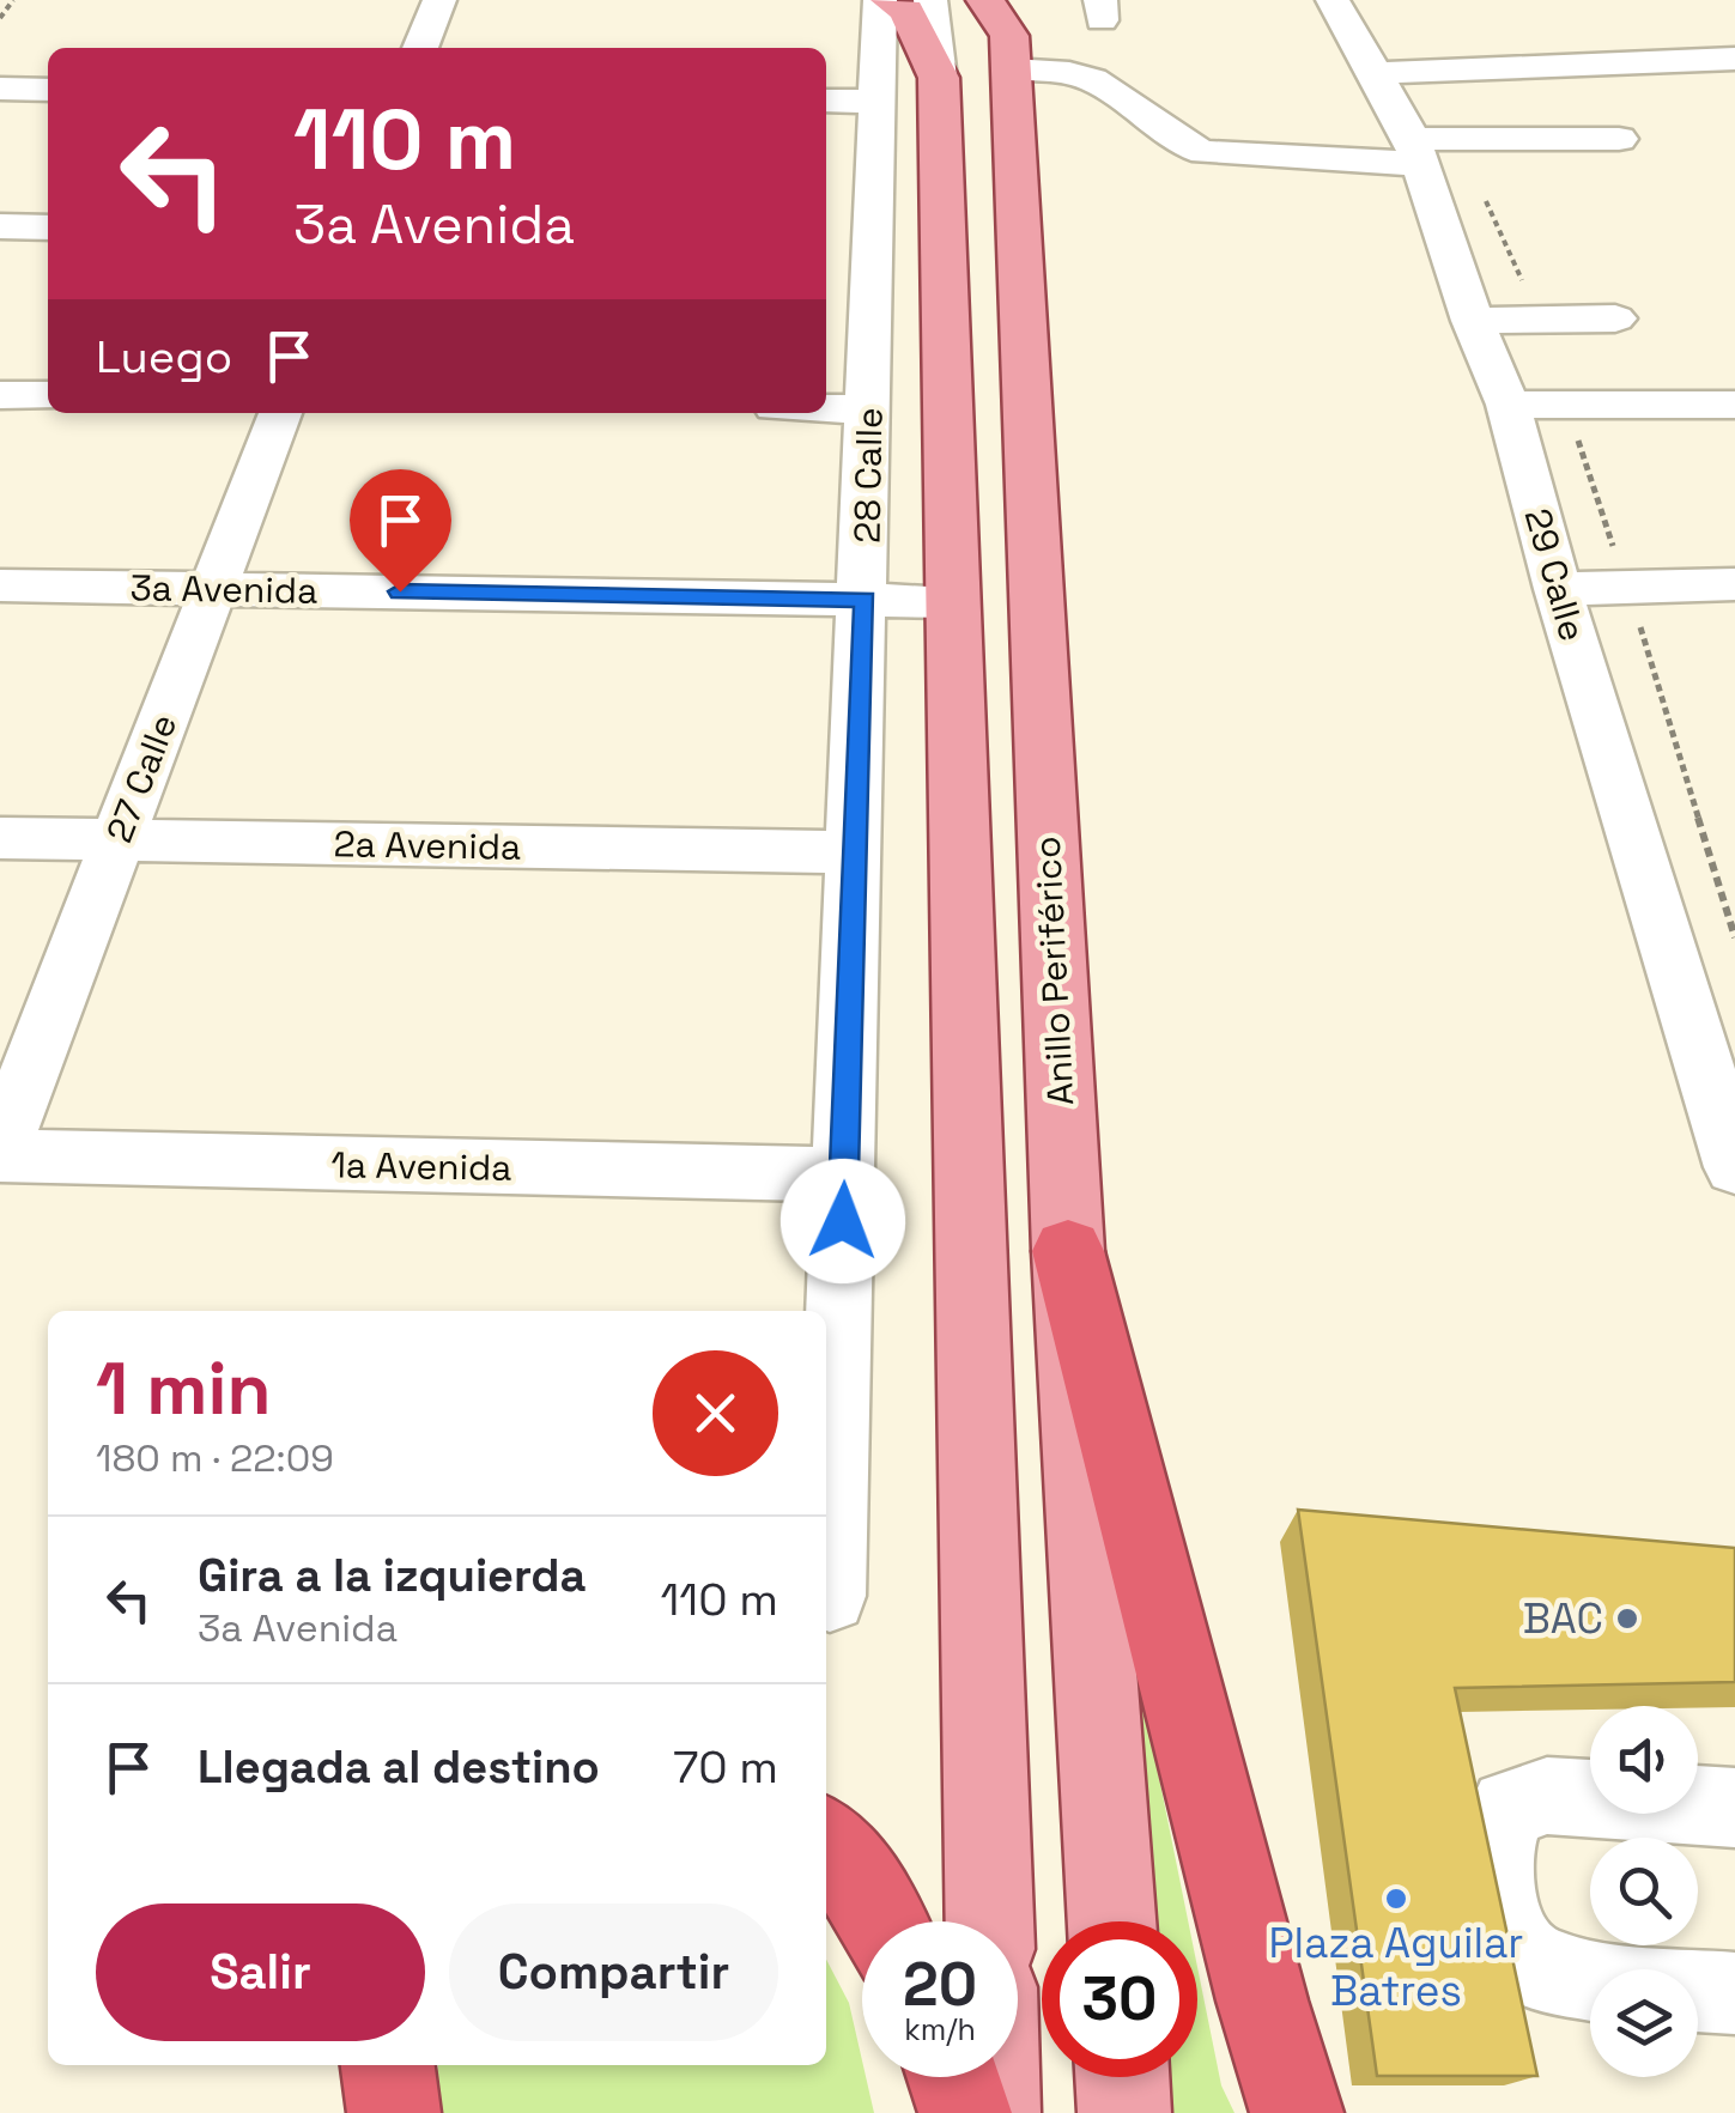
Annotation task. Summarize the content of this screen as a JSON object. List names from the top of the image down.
{
  "streets": {
    "main road": ["Anillo Periférico"],
    "street": [
      "28 Calle",
      "29 Calle",
      "3a Avenida",
      "27 Calle",
      "2a Avenida",
      "1a Avenida"
    ]
  },
  "crossings": [
    ["28 Calle", "3a Avenida"],
    ["28 Calle", "2a Avenida"],
    ["28 Calle", "1a Avenida"],
    ["3a Avenida", "27 Calle"],
    ["27 Calle", "2a Avenida"],
    ["27 Calle", "1a Avenida"]
  ],
  "places": ["BAC", "Plaza Aguilar Batres"],
  "page": {
    "turn": ["110 m", "3a Avenida"],
    "then": "Luego",
    "heading": ["1 min", "180 m · 22:09"],
    "list": [
      {
        "name": "Gira a la izquierda",
        "note": "3a Avenida",
        "value": "110 m"
      },
      {
        "name": "Llegada al destino",
        "value": "70 m"
      }
    ],
    "buttons": ["Salir", "Compartir"],
    "speed": "20 km/h",
    "limit": "30"
  }
}
